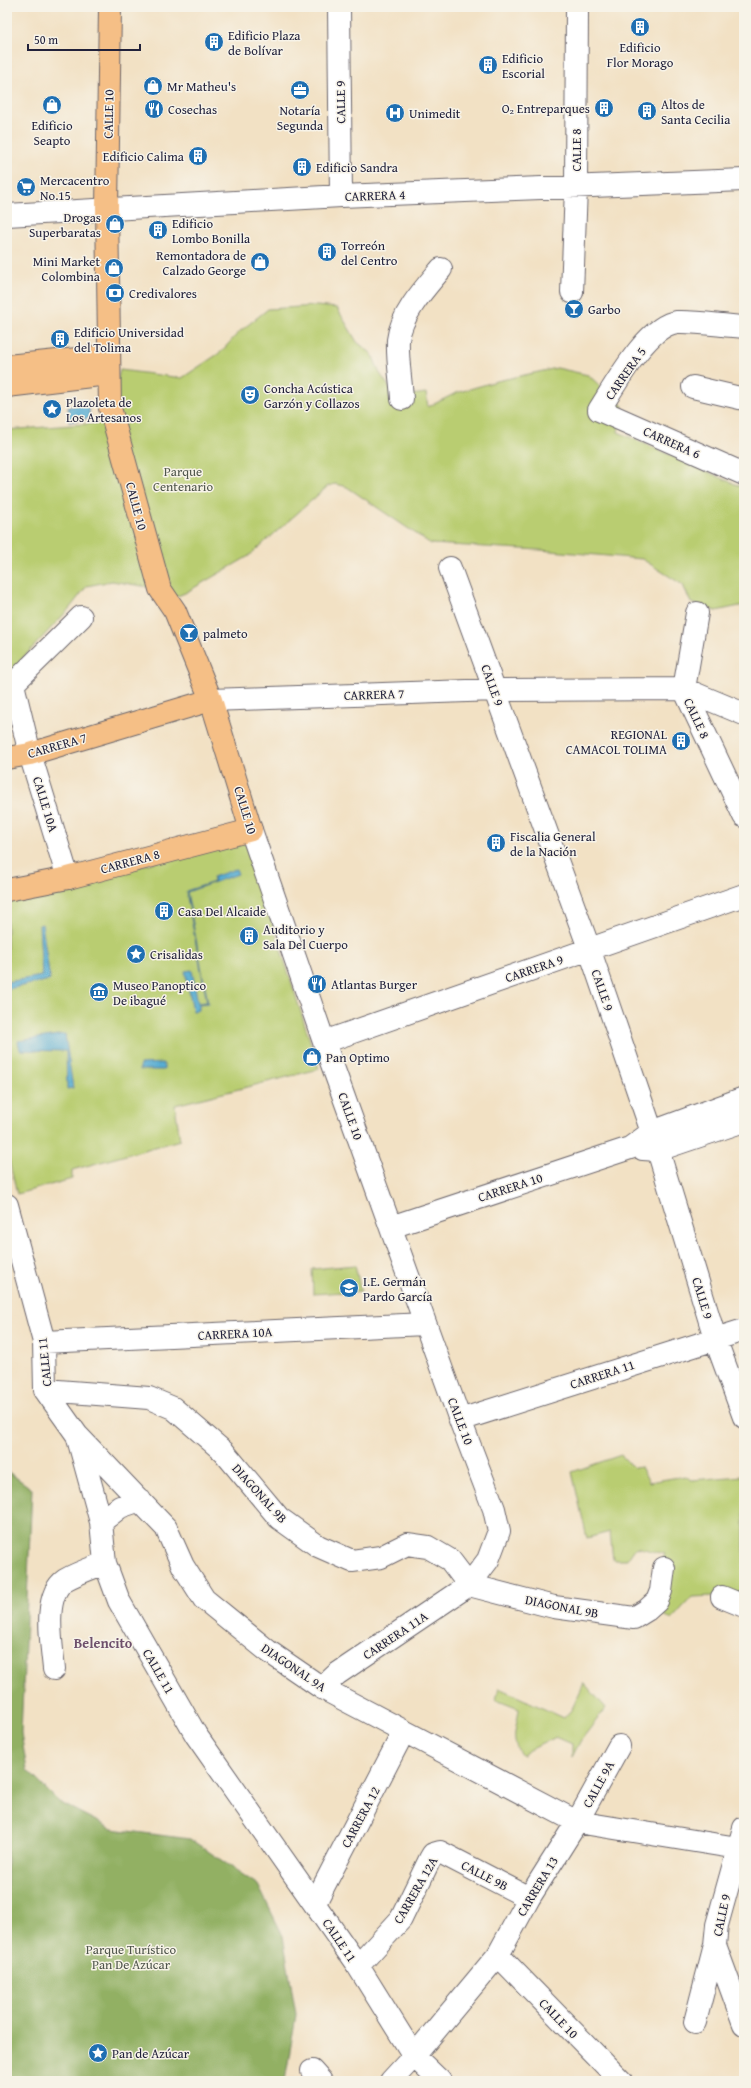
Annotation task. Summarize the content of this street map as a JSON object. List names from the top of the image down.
{
  "streets": {
    "main road": ["CALLE 10", "CARRERA 7", "CARRERA 8"],
    "street": [
      "CALLE 9",
      "CALLE 8",
      "CARRERA 4",
      "CARRERA 5",
      "CARRERA 6",
      "CALLE 10A",
      "CARRERA 9",
      "CARRERA 10",
      "CARRERA 10A",
      "CALLE 11",
      "CARRERA 11",
      "DIAGONAL 9B",
      "CARRERA 11A",
      "DIAGONAL 9A",
      "CALLE 9A",
      "CARRERA 12",
      "CALLE 9B",
      "CARRERA 13",
      "CARRERA 12A"
    ]
  },
  "crossings": [
    ["CALLE 9", "CARRERA 4"],
    ["CALLE 9", "CARRERA 7"],
    ["CALLE 9", "CARRERA 9"],
    ["CALLE 9", "CARRERA 10"],
    ["CALLE 9", "CARRERA 11"],
    ["CALLE 10", "CARRERA 4"],
    ["CALLE 10", "CARRERA 7"],
    ["CALLE 10", "CARRERA 8"],
    ["CALLE 10", "CARRERA 9"],
    ["CALLE 10", "CARRERA 10"],
    ["CALLE 10", "CARRERA 10A"],
    ["CALLE 10", "CARRERA 11"],
    ["CALLE 10", "DIAGONAL 9B"],
    ["CALLE 10", "CARRERA 11A"],
    ["CALLE 10", "CARRERA 13"],
    ["CALLE 8", "CARRERA 4"],
    ["CALLE 8", "CARRERA 7"],
    ["CARRERA 5", "CARRERA 6"],
    ["CARRERA 7", "CALLE 10A"],
    ["CALLE 10A", "CARRERA 8"],
    ["CARRERA 10A", "CALLE 11"],
    ["CALLE 11", "DIAGONAL 9B"],
    ["CALLE 11", "DIAGONAL 9A"],
    ["CALLE 11", "CARRERA 12"],
    ["CALLE 11", "CARRERA 13"],
    ["CALLE 11", "CARRERA 12A"],
    ["DIAGONAL 9B", "CARRERA 11A"],
    ["CARRERA 11A", "DIAGONAL 9A"],
    ["DIAGONAL 9A", "CALLE 9A"],
    ["DIAGONAL 9A", "CARRERA 12"],
    ["DIAGONAL 9A", "CARRERA 13"],
    ["CALLE 9A", "CARRERA 13"],
    ["CALLE 9B", "CARRERA 13"],
    ["CALLE 9B", "CARRERA 12A"]
  ],
  "districts": ["Belencito"],
  "parks": ["Parque Centenario", "Parque Turístico Pan De Azúcar"],
  "places": {
    "building": [
      "Edificio Flor Morago",
      "Edificio Plaza de Bolívar",
      "Edificio Escorial",
      "O₂ Entreparques",
      "Altos de Santa Cecilia",
      "Edificio Calima",
      "Edificio Sandra",
      "Edificio Lombo Bonilla",
      "Torreón del Centro",
      "Edificio Universidad del Tolima",
      "REGIONAL CAMACOL TOLIMA",
      "Fiscalia General de la Nación",
      "Casa Del Alcaide",
      "Auditorio y Sala Del Cuerpo"
    ],
    "shop": [
      "Mr Matheu's",
      "Edificio Seapto",
      "Drogas Superbaratas",
      "Remontadora de Calzado George",
      "Mini Market Colombina",
      "Pan Optimo"
    ],
    "office": ["Notaría Segunda"],
    "restaurant": ["Cosechas", "Atlantas Burger"],
    "hospital": ["Unimedit"],
    "supermarket": ["Mercacentro No.15"],
    "bank": ["Credivalores"],
    "bar": ["Garbo", "palmeto"],
    "theatre": ["Concha Acústica Garzón y Collazos"],
    "place": ["Plazoleta de Los Artesanos", "Crisalidas", "Pan de Azúcar"],
    "museum": ["Museo Panoptico De ibagué"],
    "school or university": ["I.E. Germán Pardo García"]
  },
  "scale_bar": "50 m"
}
